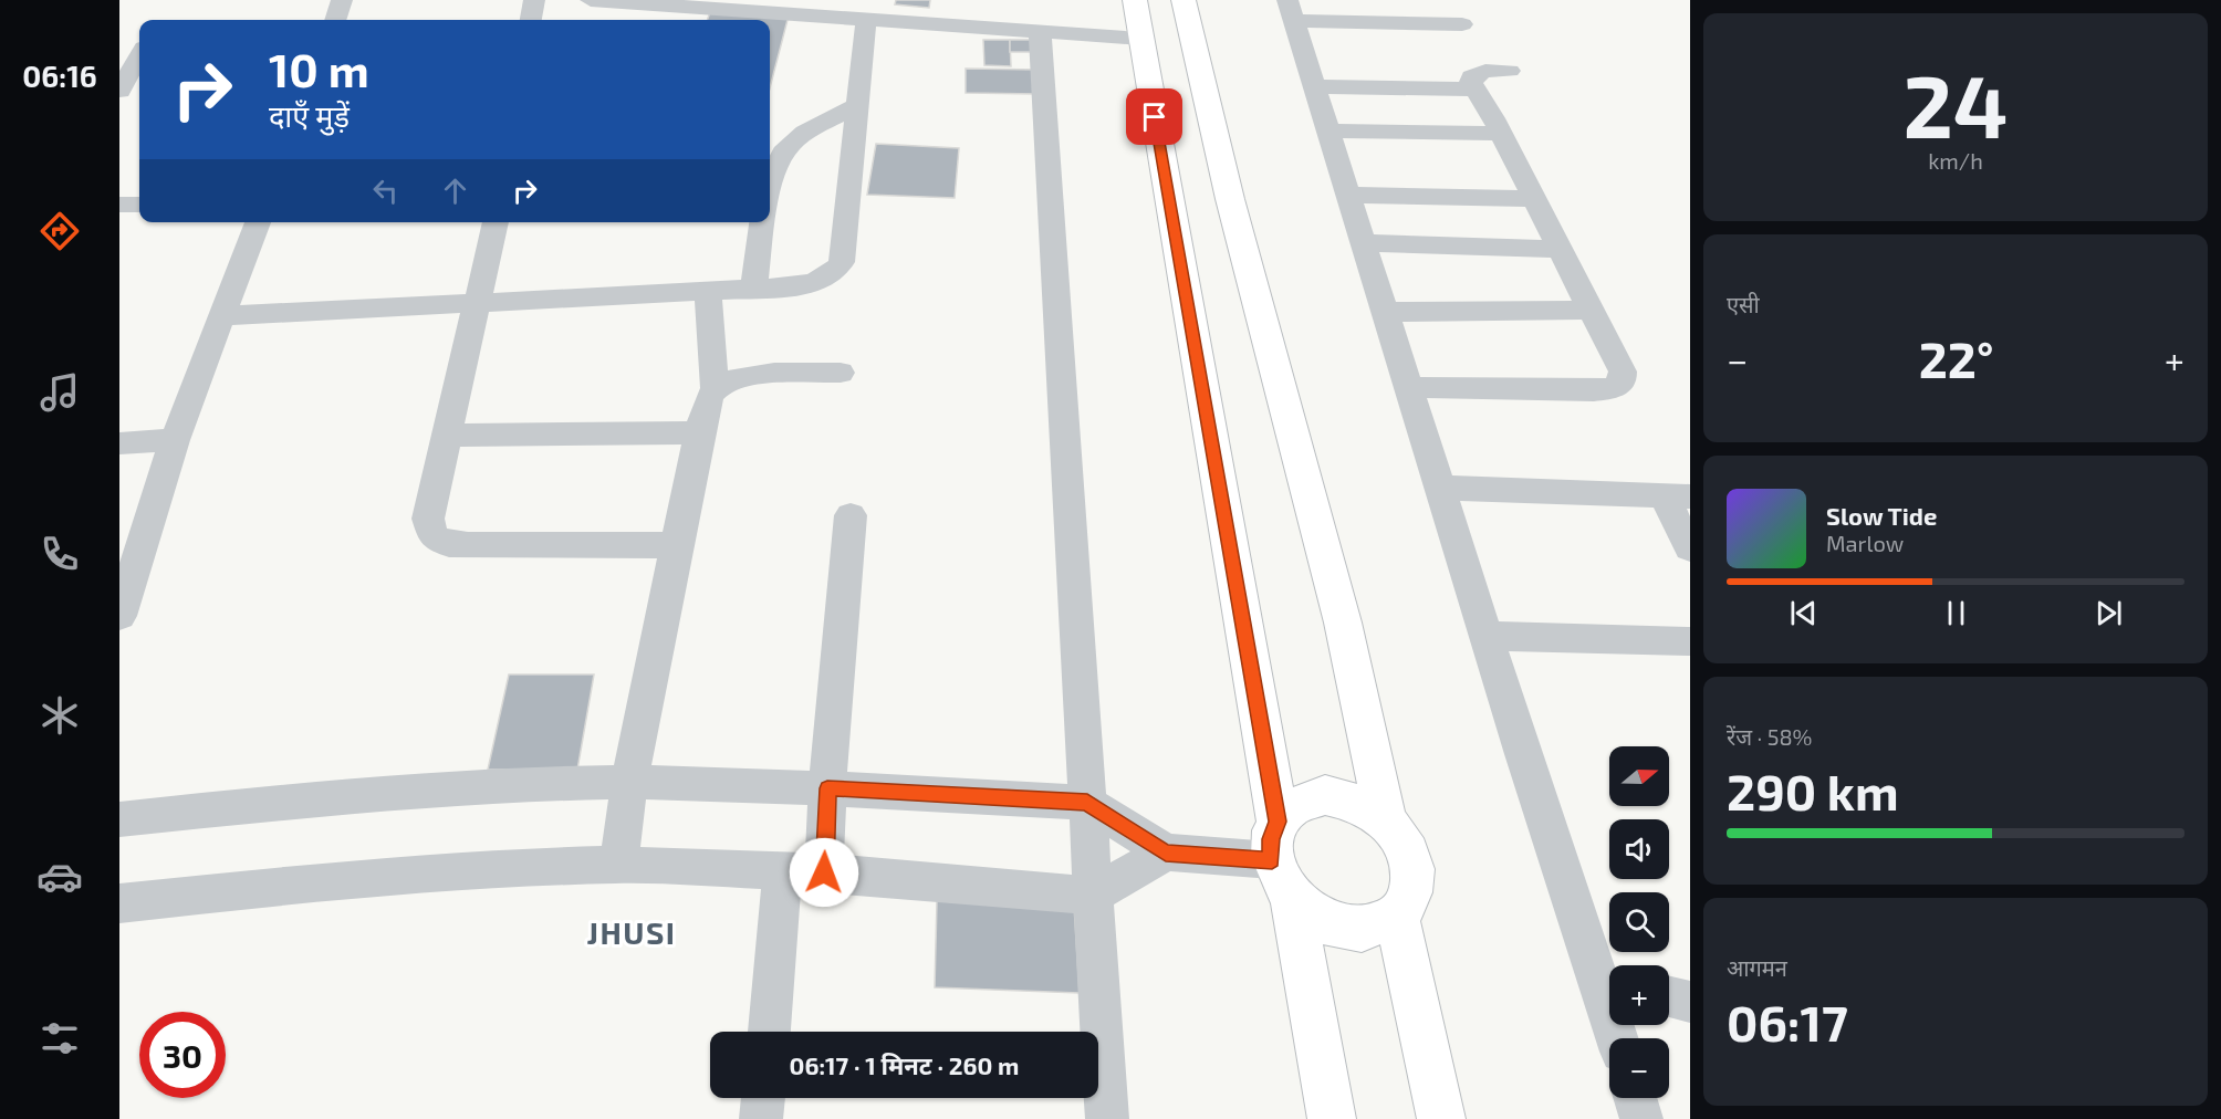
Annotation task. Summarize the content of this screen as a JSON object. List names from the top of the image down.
{
  "districts": ["JHUSI"],
  "north": "right",
  "page": {
    "tabs": "06:16",
    "tile": [
      ["24", "km/h"],
      "एसी",
      ["रेंज · 58%", "290 km"],
      ["आगमन", "06:17"]
    ],
    "turn": ["10 m", "दाएँ मुड़ें"],
    "heat": ["−", "22°", "+"],
    "song": ["Slow Tide", "Marlow"],
    "map_buttons": ["+", "−"],
    "limit": "30",
    "trip": "06:17 · 1 मिनट · 260 m"
  }
}
